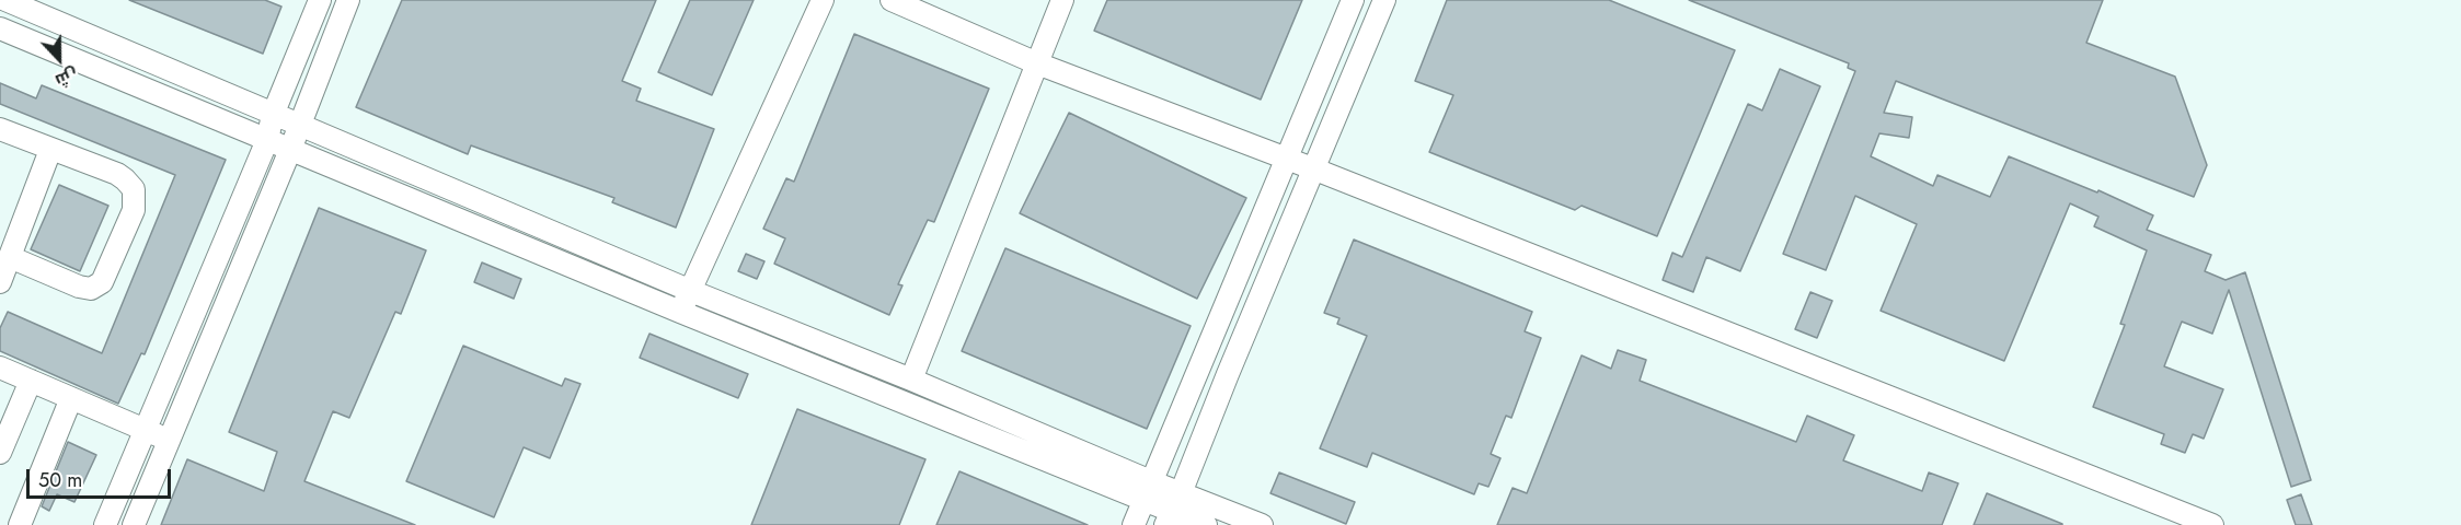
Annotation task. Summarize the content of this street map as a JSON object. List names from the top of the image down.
{
  "scale_bar": "50 m",
  "north": "bottom"
}
